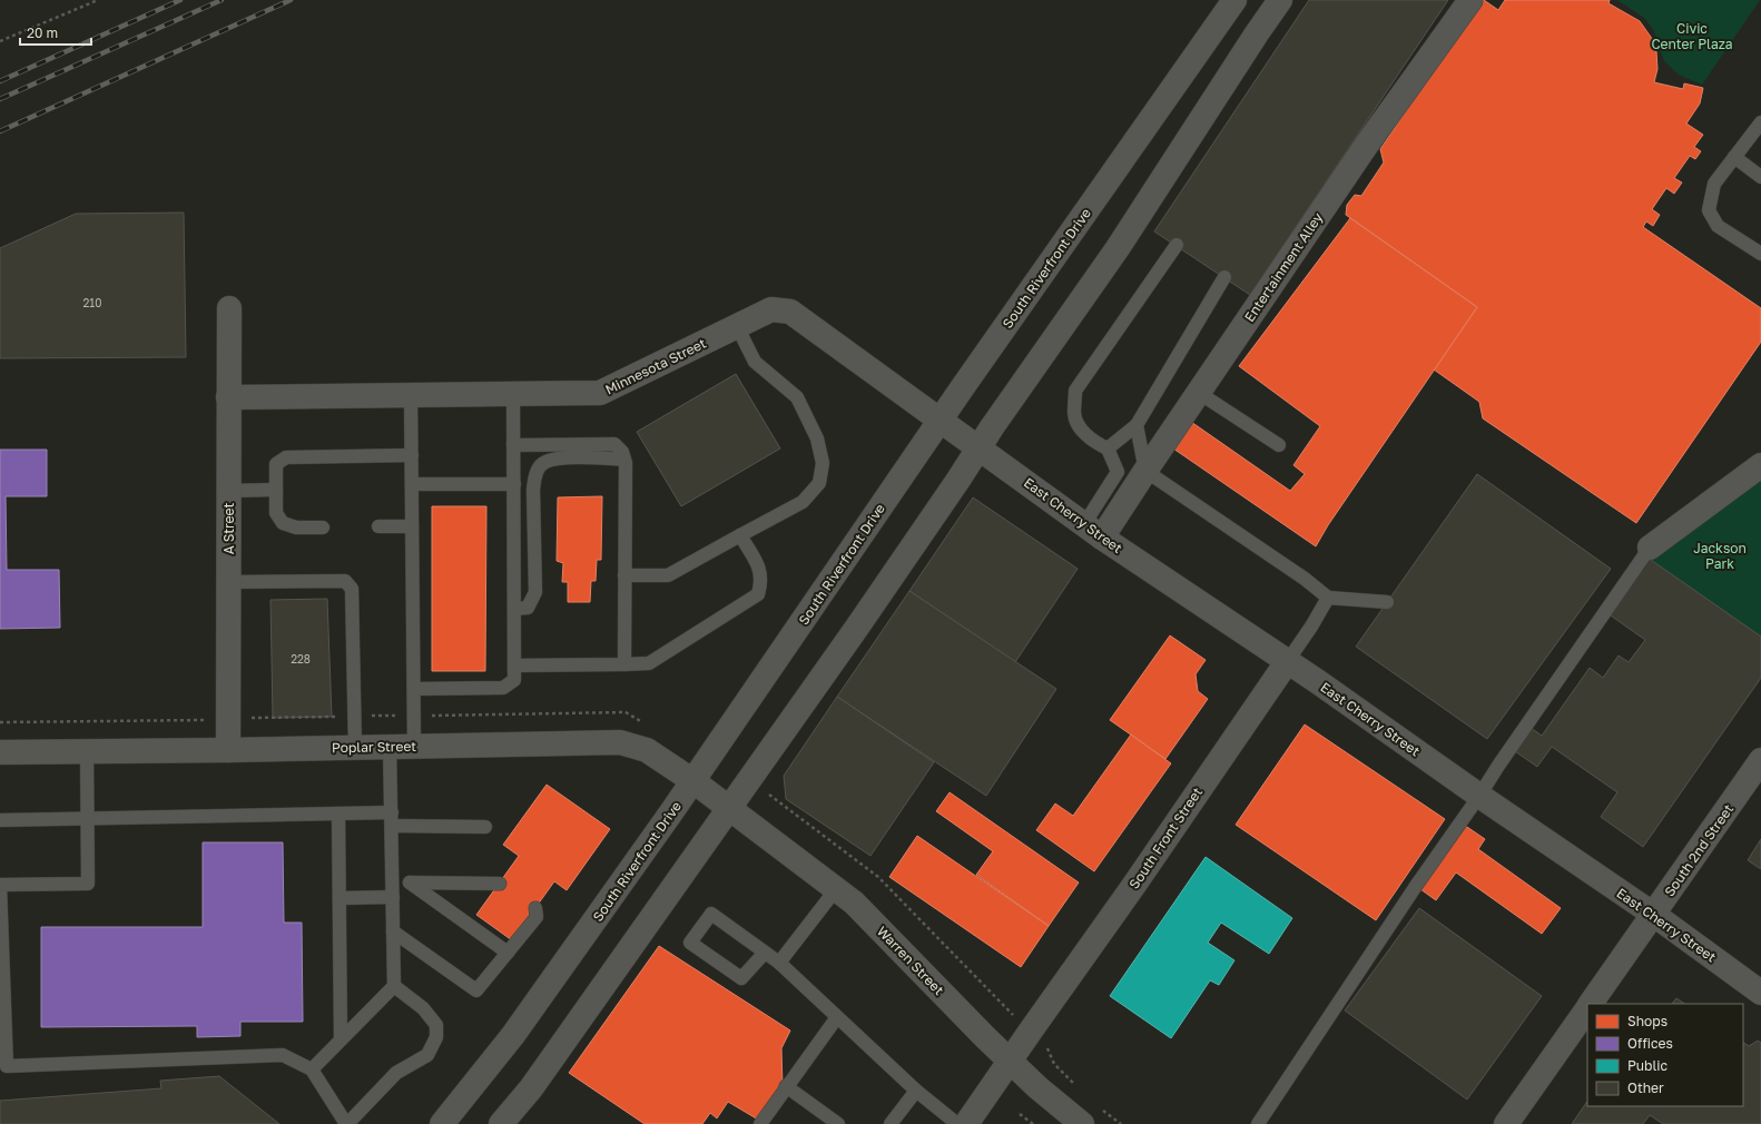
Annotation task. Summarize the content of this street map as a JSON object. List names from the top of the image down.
{
  "streets": {
    "street": [
      "Entertainment Alley",
      "South Riverfront Drive",
      "Minnesota Street",
      "East Cherry Street",
      "A Street",
      "Poplar Street",
      "South Front Street",
      "South 2nd Street",
      "Warren Street"
    ]
  },
  "crossings": [
    ["Entertainment Alley", "East Cherry Street"],
    ["South Riverfront Drive", "Minnesota Street"],
    ["South Riverfront Drive", "Poplar Street"],
    ["Minnesota Street", "East Cherry Street"],
    ["Minnesota Street", "A Street"],
    ["East Cherry Street", "South Front Street"],
    ["East Cherry Street", "South 2nd Street"],
    ["A Street", "Poplar Street"],
    ["Poplar Street", "Warren Street"],
    ["South Front Street", "Warren Street"]
  ],
  "parks": ["Civic Center Plaza", "Jackson Park"],
  "house_numbers": ["210", "228"],
  "legend": [
    "Shops",
    "Offices",
    "Public",
    "Other"
  ],
  "scale_bar": "20 m"
}
